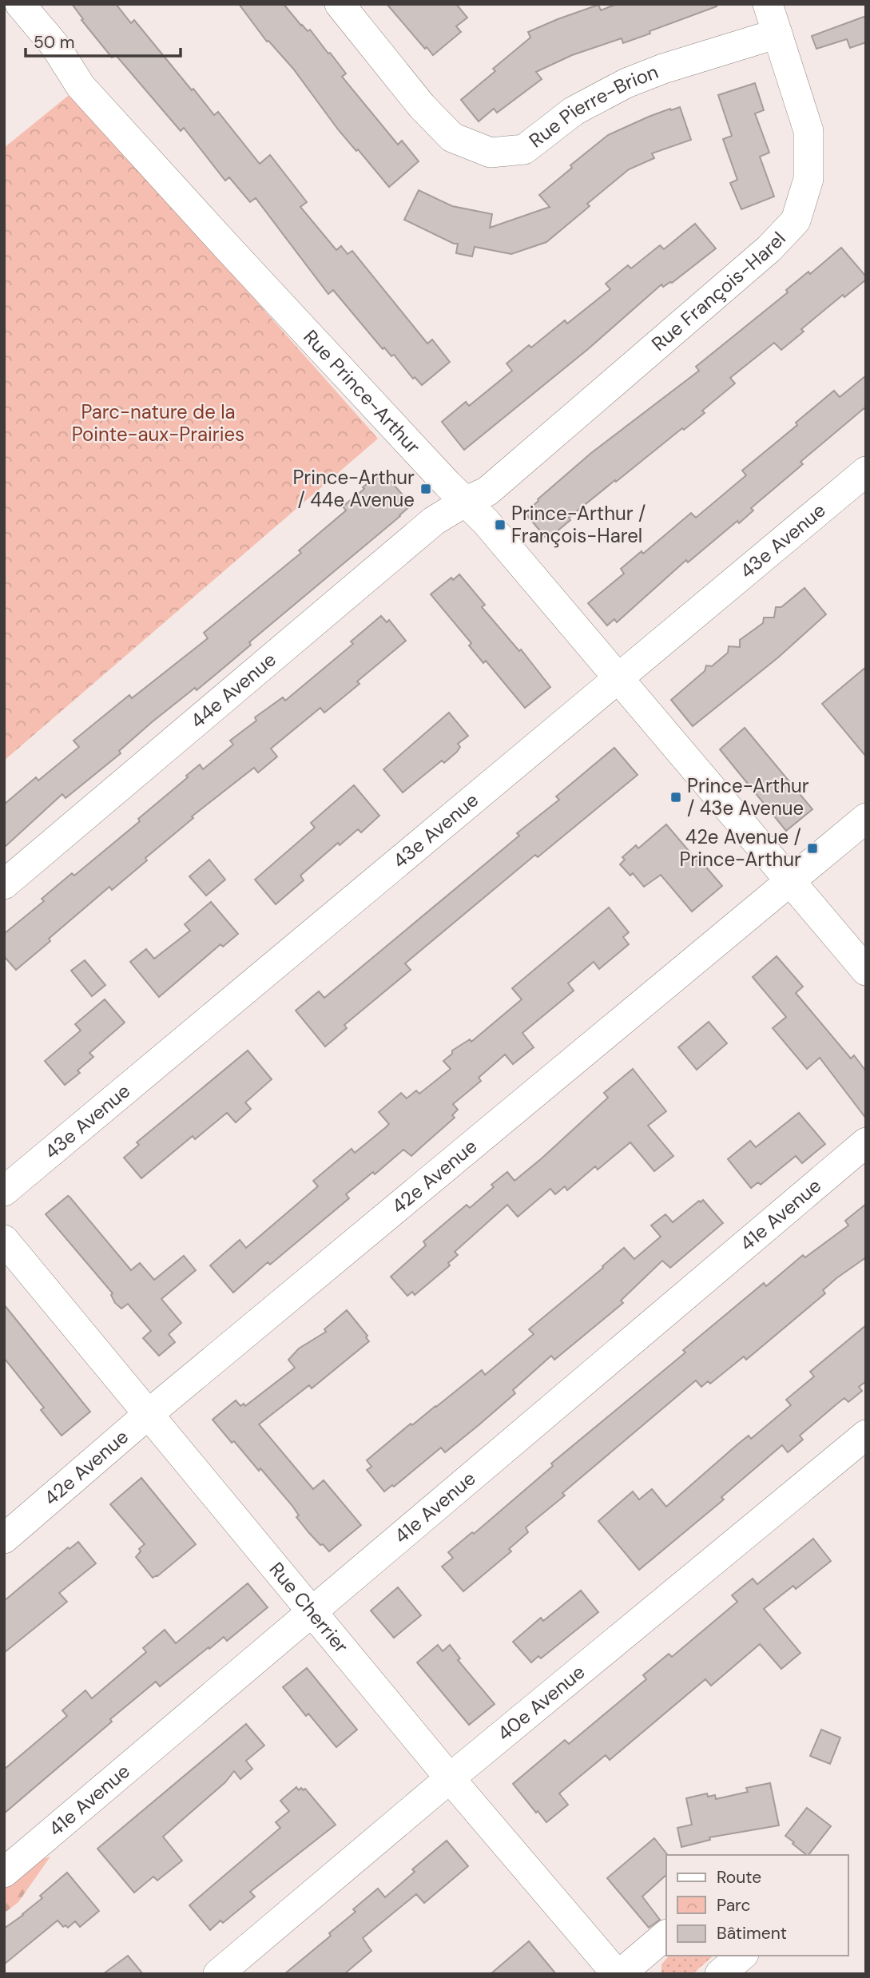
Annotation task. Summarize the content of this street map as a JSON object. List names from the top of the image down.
{
  "streets": {
    "street": [
      "Rue Pierre-Brion",
      "Rue François-Harel",
      "Rue Prince-Arthur",
      "43e Avenue",
      "44e Avenue",
      "42e Avenue",
      "41e Avenue",
      "Rue Cherrier",
      "40e Avenue"
    ]
  },
  "crossings": [
    ["Rue Pierre-Brion", "Rue François-Harel"],
    ["Rue François-Harel", "Rue Prince-Arthur"],
    ["Rue François-Harel", "44e Avenue"],
    ["Rue Prince-Arthur", "43e Avenue"],
    ["Rue Prince-Arthur", "44e Avenue"],
    ["Rue Prince-Arthur", "42e Avenue"],
    ["42e Avenue", "Rue Cherrier"],
    ["41e Avenue", "Rue Cherrier"],
    ["Rue Cherrier", "40e Avenue"]
  ],
  "parks": ["Parc-nature de la Pointe-aux-Prairies"],
  "places": {
    "transit": [
      "Prince-Arthur / 44e Avenue",
      "Prince-Arthur / François-Harel",
      "Prince-Arthur / 43e Avenue",
      "42e Avenue / Prince-Arthur"
    ]
  },
  "legend": ["Route", "Parc", "Bâtiment"],
  "scale_bar": "50 m"
}
